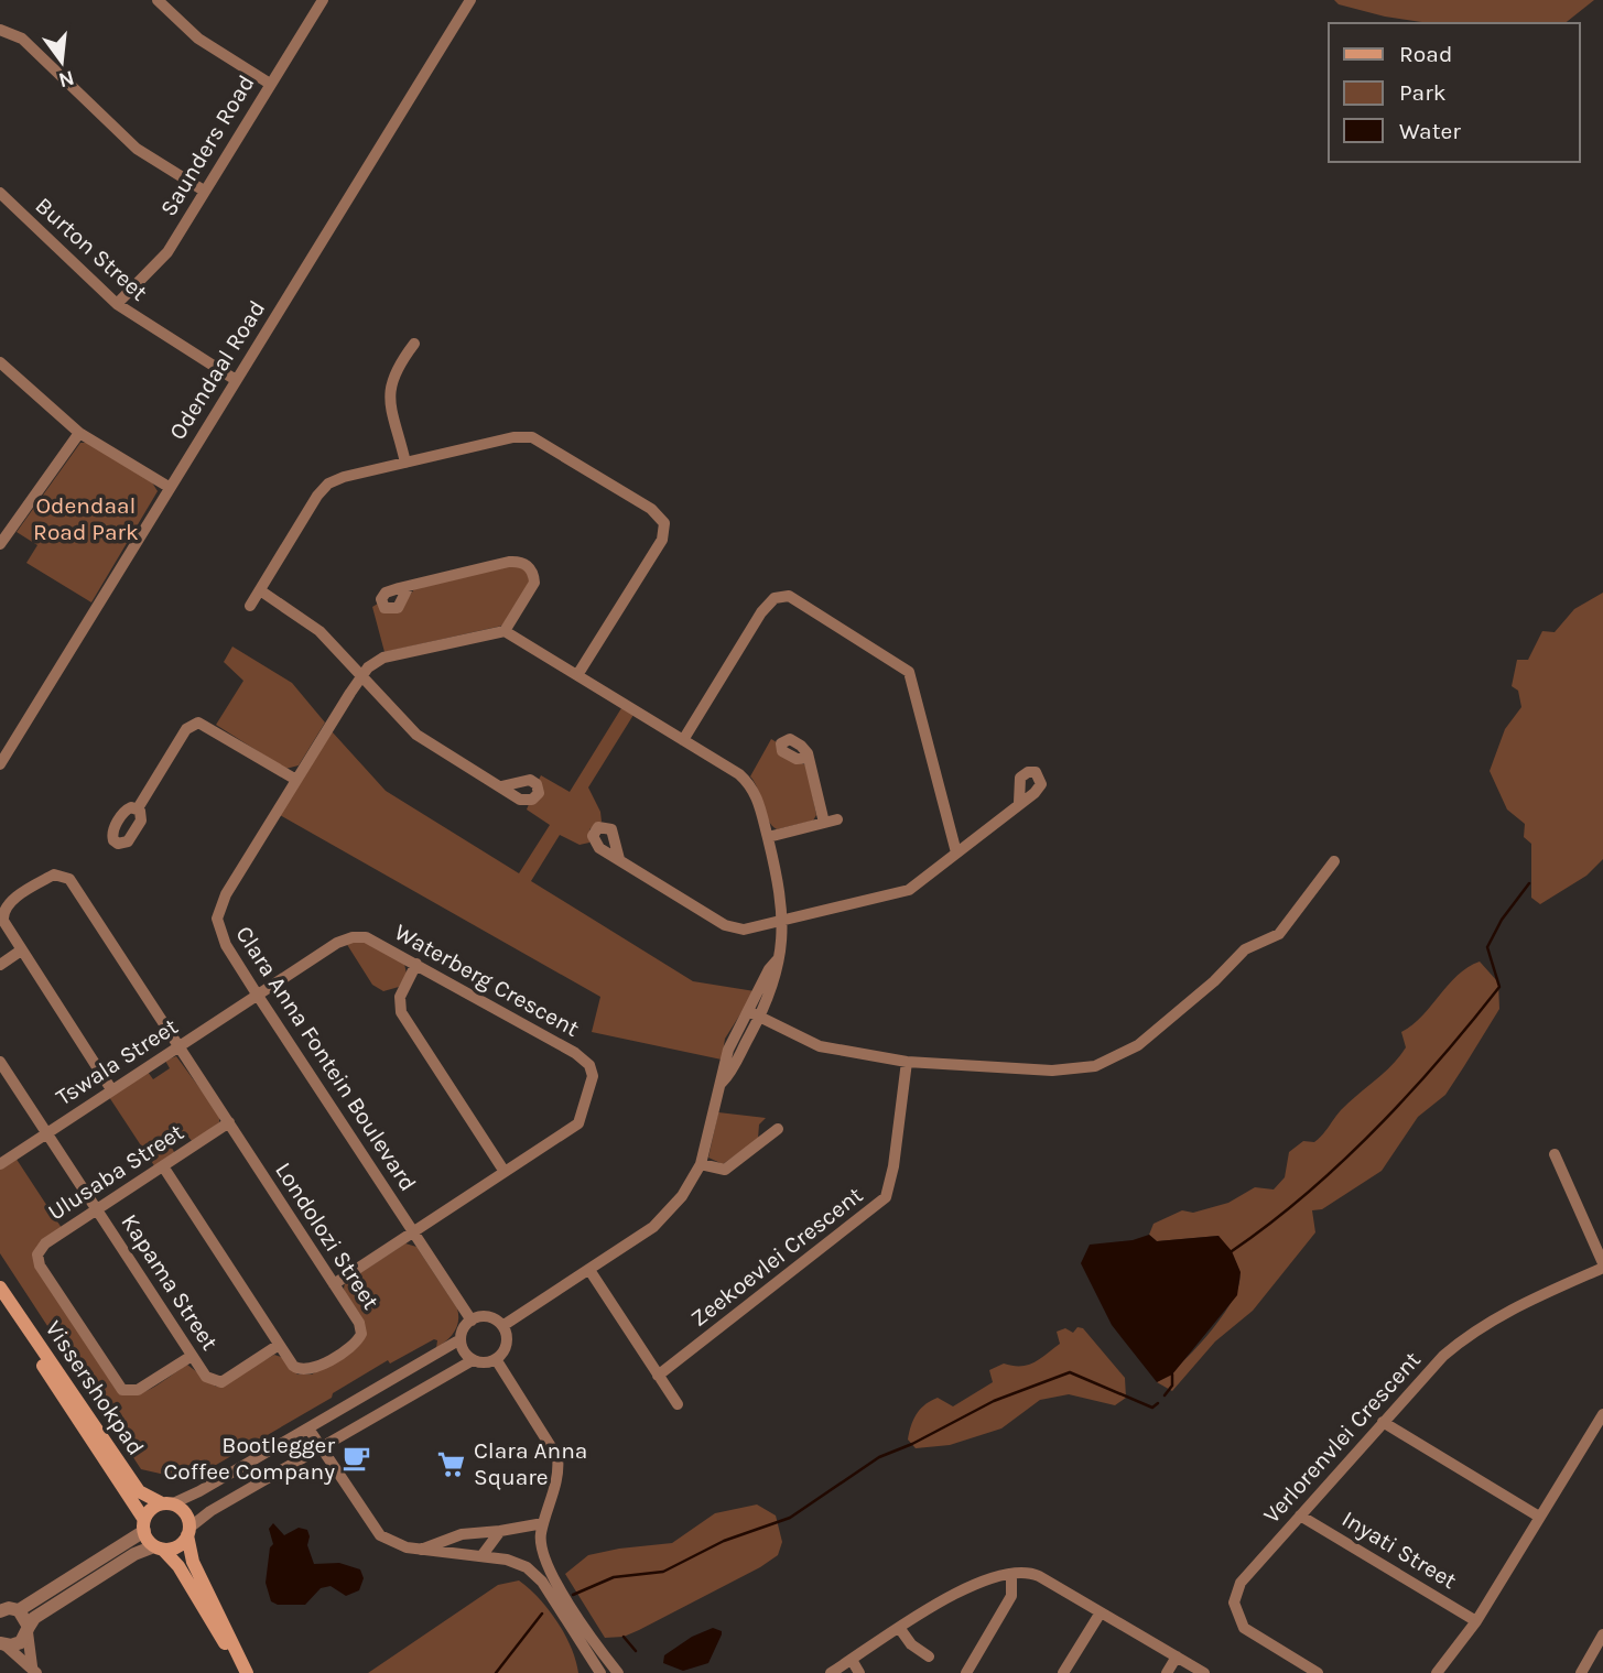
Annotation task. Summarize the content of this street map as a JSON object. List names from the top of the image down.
{
  "streets": {
    "main road": ["Vissershokpad"],
    "street": [
      "Saunders Road",
      "Burton Street",
      "Odendaal Road",
      "Waterberg Crescent",
      "Clara Anna Fontein Boulevard",
      "Tswala Street",
      "Ulusaba Street",
      "Londolozi Street",
      "Zeekoevlei Crescent",
      "Kapama Street",
      "Verlorenvlei Crescent",
      "Inyati Street"
    ]
  },
  "crossings": [
    ["Saunders Road", "Burton Street"],
    ["Burton Street", "Odendaal Road"],
    ["Waterberg Crescent", "Clara Anna Fontein Boulevard"],
    ["Waterberg Crescent", "Tswala Street"],
    ["Waterberg Crescent", "Londolozi Street"],
    ["Clara Anna Fontein Boulevard", "Tswala Street"],
    ["Tswala Street", "Londolozi Street"],
    ["Tswala Street", "Kapama Street"],
    ["Ulusaba Street", "Londolozi Street"],
    ["Ulusaba Street", "Kapama Street"],
    ["Londolozi Street", "Kapama Street"],
    ["Verlorenvlei Crescent", "Inyati Street"]
  ],
  "parks": ["Odendaal Road Park"],
  "places": {
    "cafe": ["Bootlegger Coffee Company"],
    "supermarket": ["Clara Anna Square"]
  },
  "legend": ["Road", "Park", "Water"],
  "north": "bottom"
}
